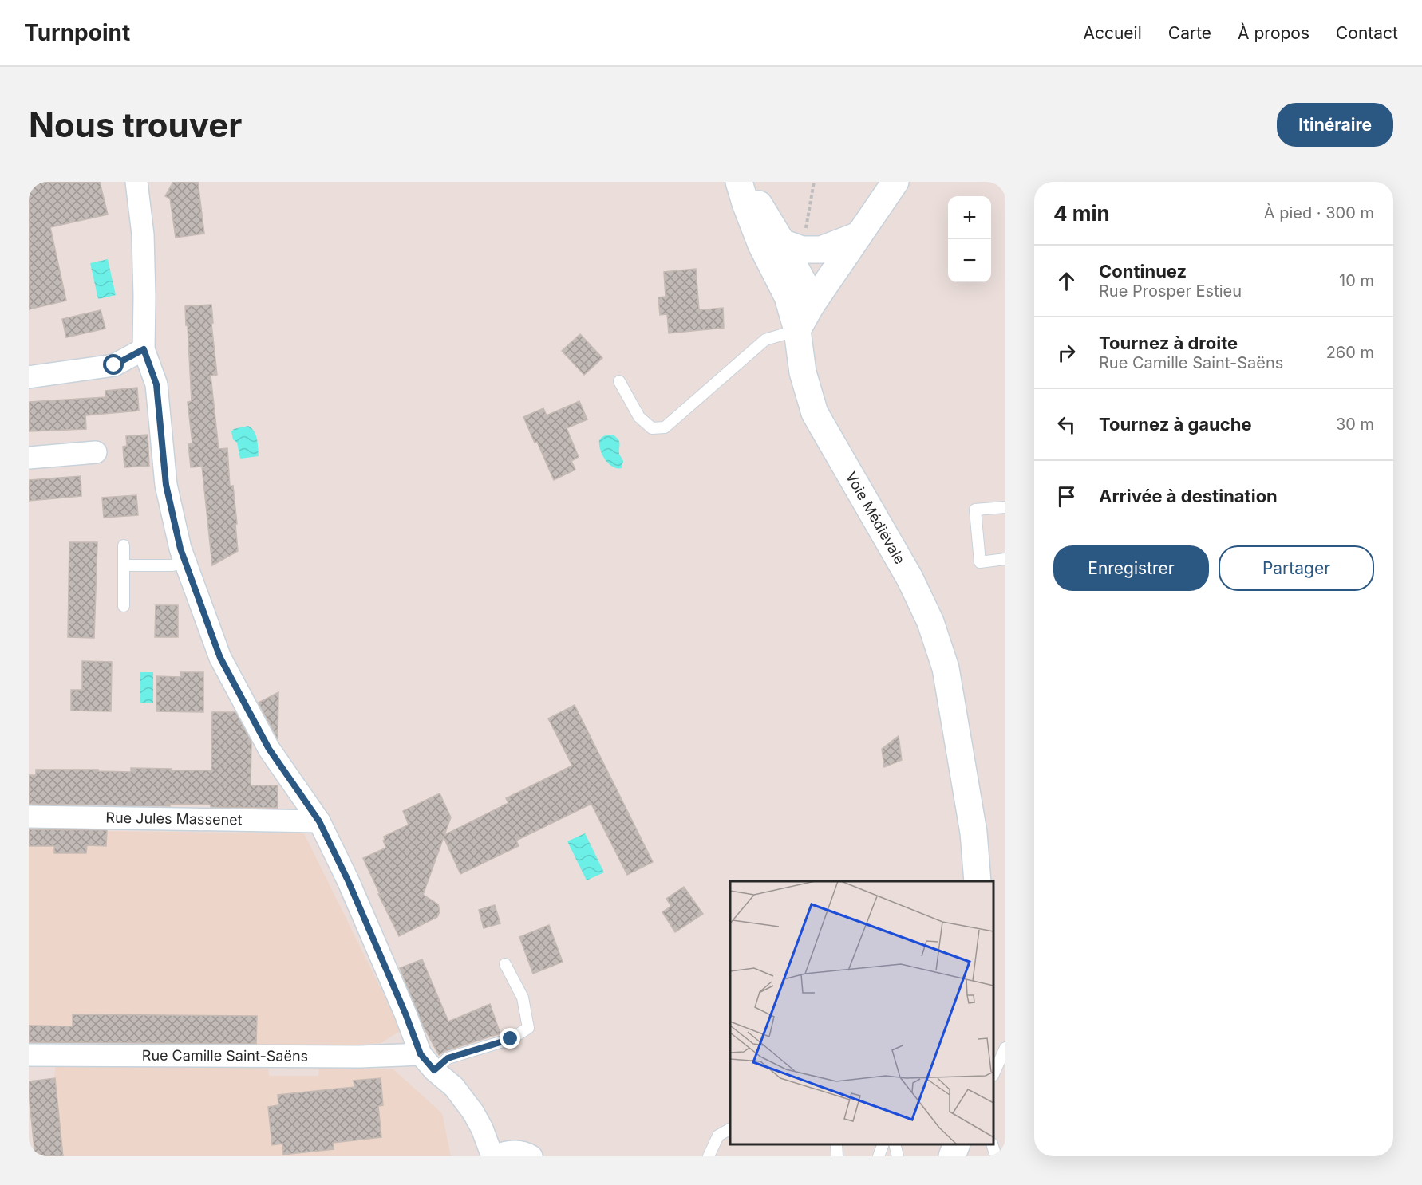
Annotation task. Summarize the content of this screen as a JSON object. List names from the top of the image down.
{
  "streets": {
    "street": ["Voie Médiévale", "Rue Jules Massenet", "Rue Camille Saint-Saëns"]
  },
  "page": {
    "header": "Turnpoint",
    "nav": [
      "Accueil",
      "Carte",
      "À propos",
      "Contact"
    ],
    "buttons": [
      "Itinéraire",
      ["Enregistrer", "Partager"]
    ],
    "title": "Nous trouver",
    "heading": ["4 min", "À pied · 300 m"],
    "map_buttons": ["+", "−"],
    "list": [
      ["Continuez", "Rue Prosper Estieu", "10 m"],
      ["Tournez à droite", "Rue Camille Saint-Saëns", "260 m"],
      ["Tournez à gauche", "30 m"],
      "Arrivée à destination"
    ]
  }
}
